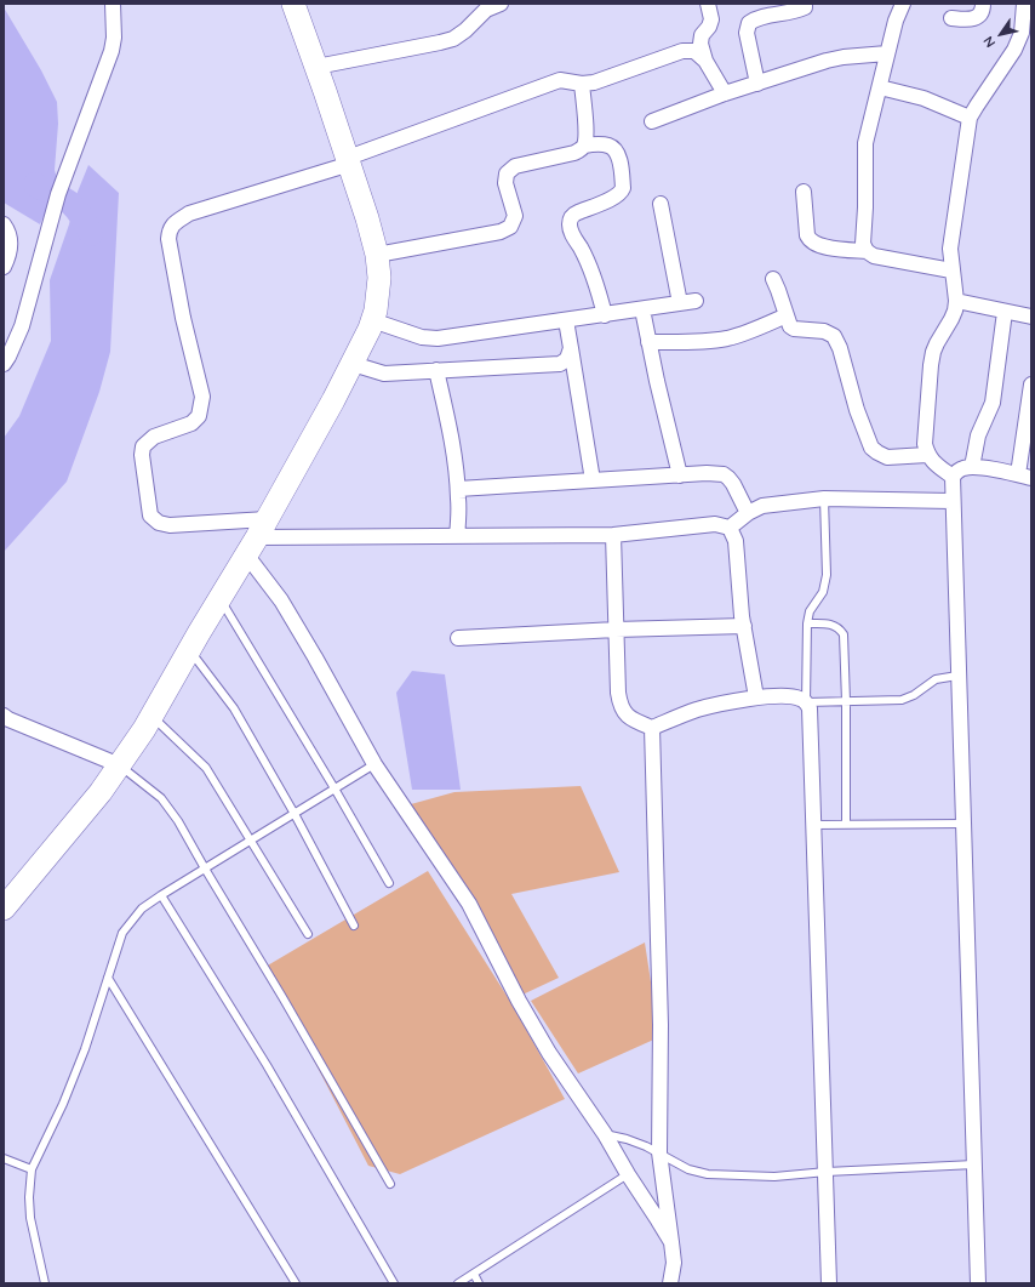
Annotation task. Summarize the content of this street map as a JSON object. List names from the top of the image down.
{
  "north": "bottom left"
}
